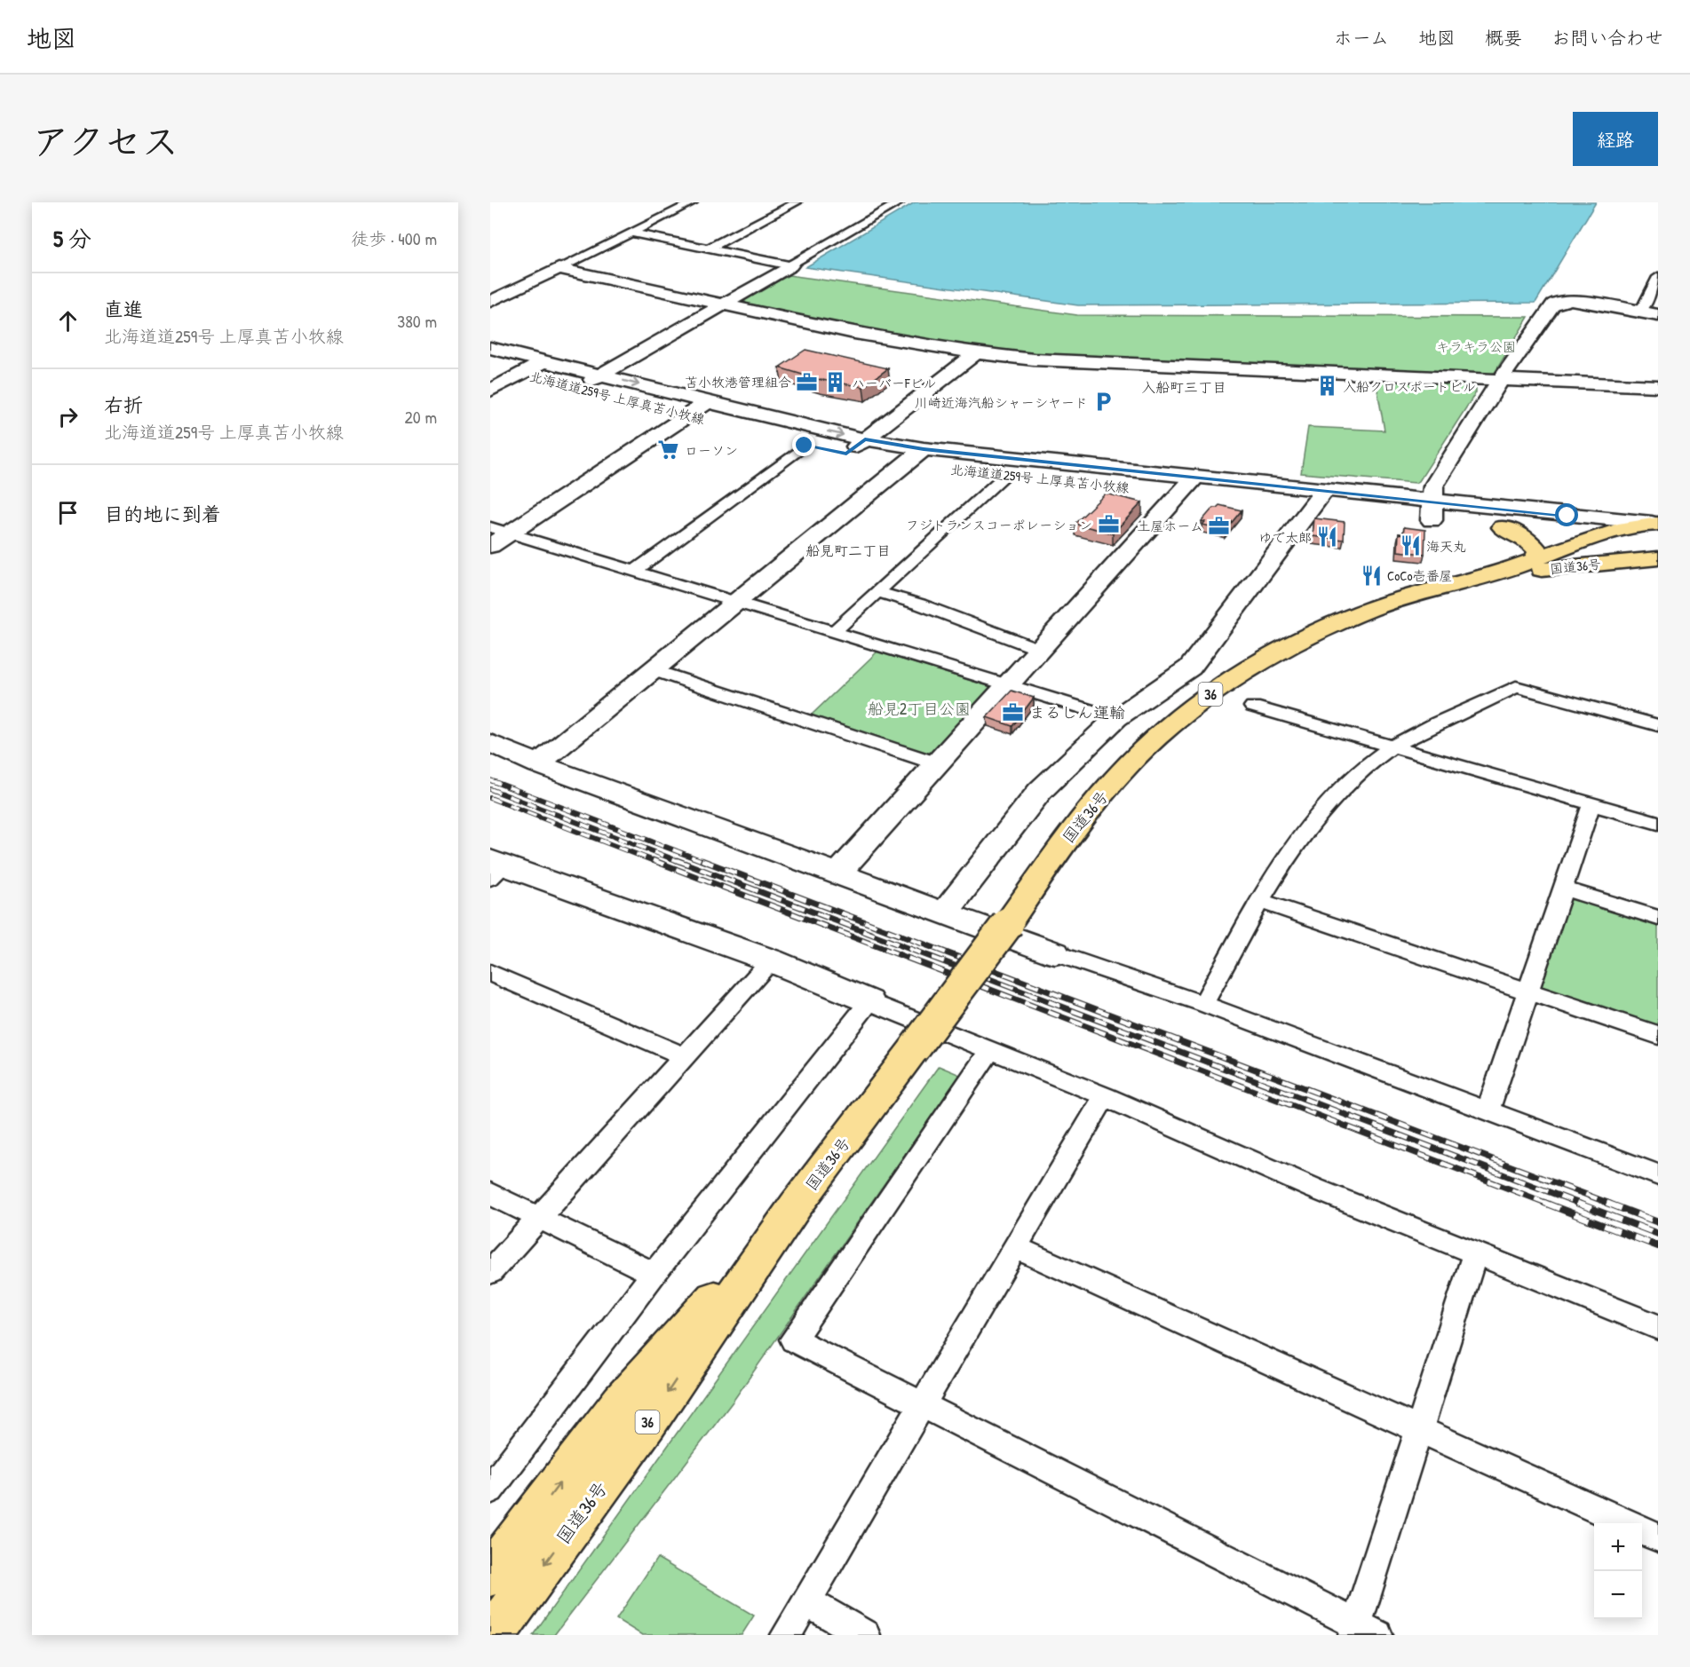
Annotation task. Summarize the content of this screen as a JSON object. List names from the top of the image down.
{
  "streets": {
    "highway": ["国道36号", "36"],
    "street": ["北海道道259号 上厚真苫小牧線"]
  },
  "crossings": [
    ["北海道道259号 上厚真苫小牧線", "国道36号"],
    ["国道36号", "36"]
  ],
  "districts": ["入船町三丁目", "船見町二丁目"],
  "parks": ["キラキラ公園", "船見2丁目公園"],
  "places": {
    "office": [
      "苫小牧港管理組合",
      "フジトランスコーポレーション",
      "土屋ホーム",
      "まるしん運輸"
    ],
    "building": ["ハーバーFビル", "入船クロスポートビル"],
    "parking": ["川崎近海汽船シャーシヤード"],
    "supermarket": ["ローソン"],
    "restaurant": ["ゆで太郎", "海天丸", "CoCo壱番屋"]
  },
  "page": {
    "header": "地図",
    "nav": [
      "ホーム",
      "地図",
      "概要",
      "お問い合わせ"
    ],
    "title": "アクセス",
    "buttons": "経路",
    "heading": ["5 分", "徒歩 · 400 m"],
    "list": [
      ["直進", "北海道道259号 上厚真苫小牧線", "380 m"],
      ["右折", "北海道道259号 上厚真苫小牧線", "20 m"],
      "目的地に到着"
    ],
    "map_buttons": ["+", "−"]
  }
}
